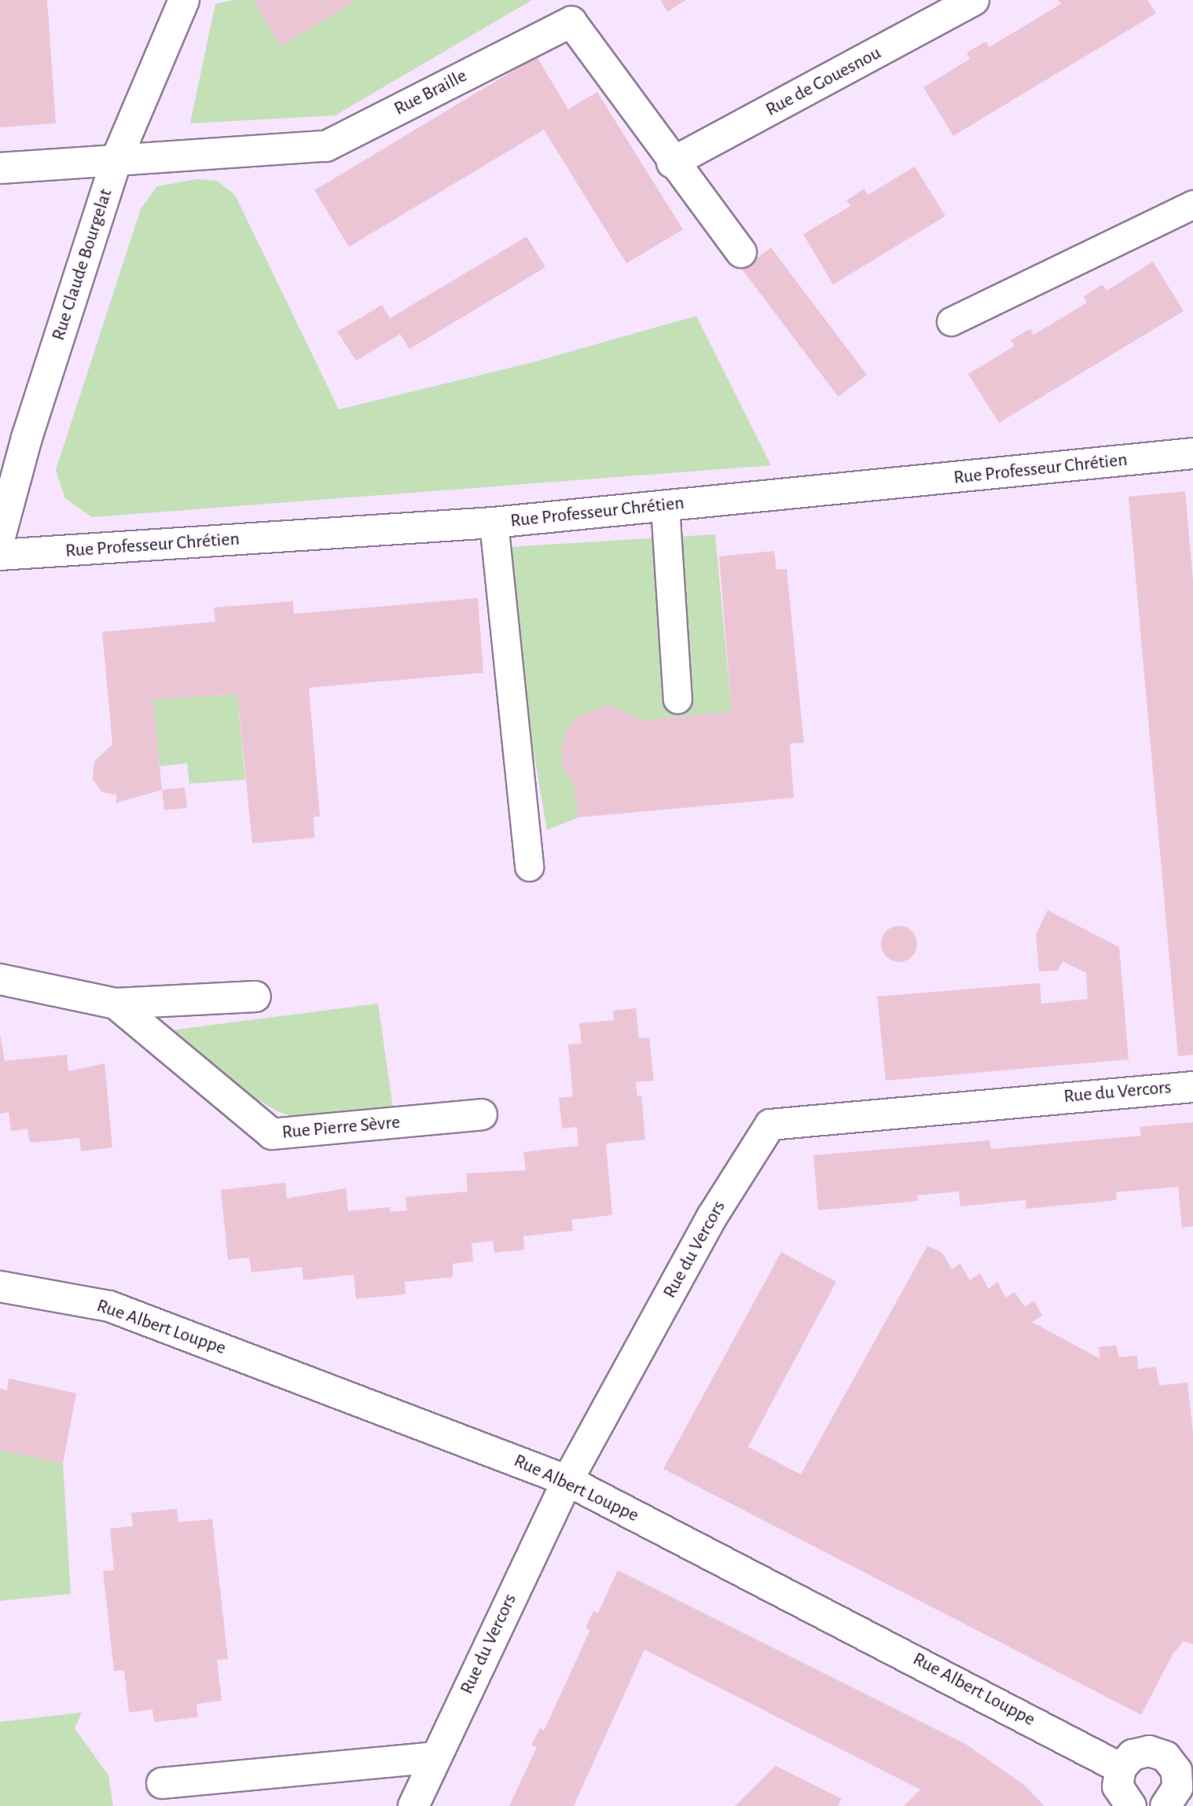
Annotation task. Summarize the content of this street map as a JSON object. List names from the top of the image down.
{
  "streets": {
    "street": [
      "Rue de Gouesnou",
      "Rue Braille",
      "Rue Claude Bourgelat",
      "Rue Professeur Chrétien",
      "Rue du Vercors",
      "Rue Pierre Sèvre",
      "Rue Albert Louppe"
    ]
  },
  "crossings": [
    ["Rue de Gouesnou", "Rue Braille"],
    ["Rue Braille", "Rue Claude Bourgelat"],
    ["Rue du Vercors", "Rue Albert Louppe"]
  ]
}
